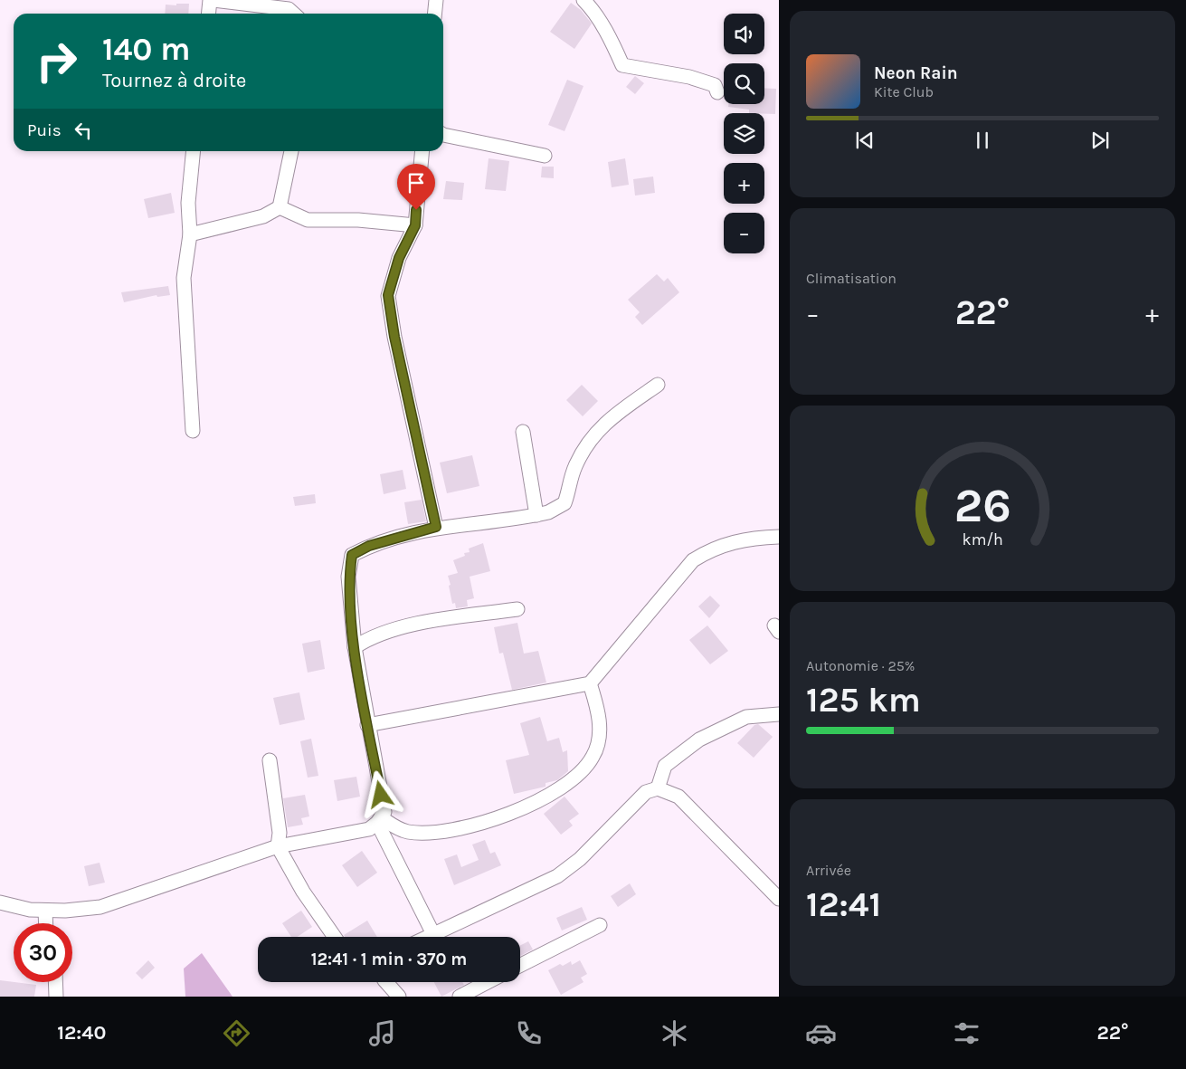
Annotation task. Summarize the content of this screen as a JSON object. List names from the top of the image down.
{
  "page": {
    "map_buttons": ["+", "−"],
    "turn": ["140 m", "Tournez à droite"],
    "song": ["Neon Rain", "Kite Club"],
    "then": "Puis",
    "tile": [
      "Climatisation",
      ["Autonomie · 25%", "125 km"],
      ["Arrivée", "12:41"]
    ],
    "heat": ["−", "22°", "+"],
    "limit": "30",
    "trip": "12:41 · 1 min · 370 m",
    "tabs": ["12:40", "22°"],
    "gauge": ["26", "km/h"]
  }
}
